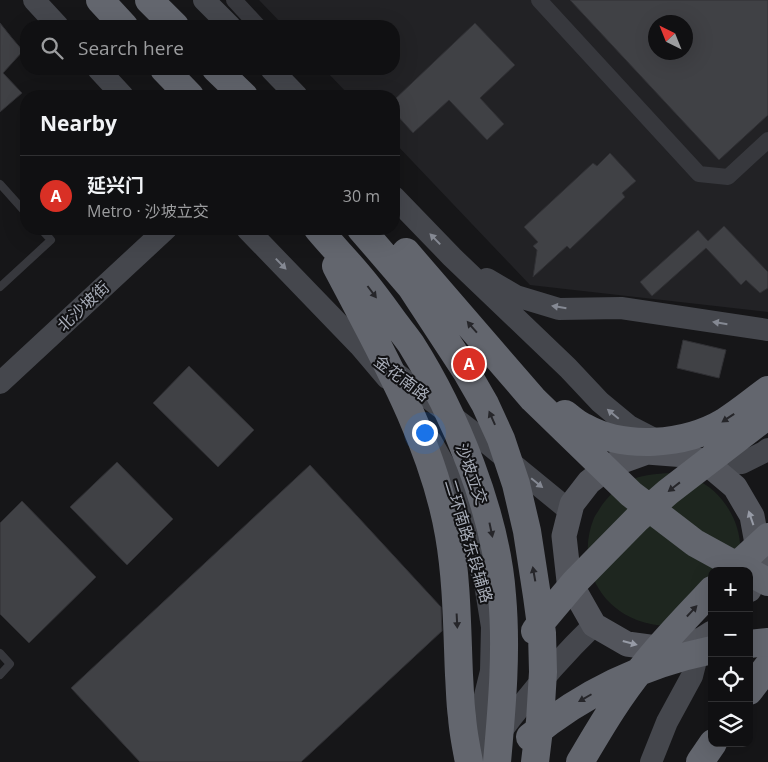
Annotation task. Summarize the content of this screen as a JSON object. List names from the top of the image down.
{
  "streets": {
    "highway": ["沙坡立交"],
    "main road": ["北沙坡街", "金花南路", "二环南路东段辅路"]
  },
  "crossings": [
    ["金花南路", "二环南路东段辅路"]
  ],
  "north": "top left",
  "page": {
    "search": "Search here",
    "heading": "Nearby",
    "list": [
      {
        "mark": "A",
        "name": "延兴门",
        "note": "Metro · 沙坡立交",
        "value": "30 m"
      }
    ],
    "pins": "A",
    "map_buttons": ["+", "−"]
  }
}
